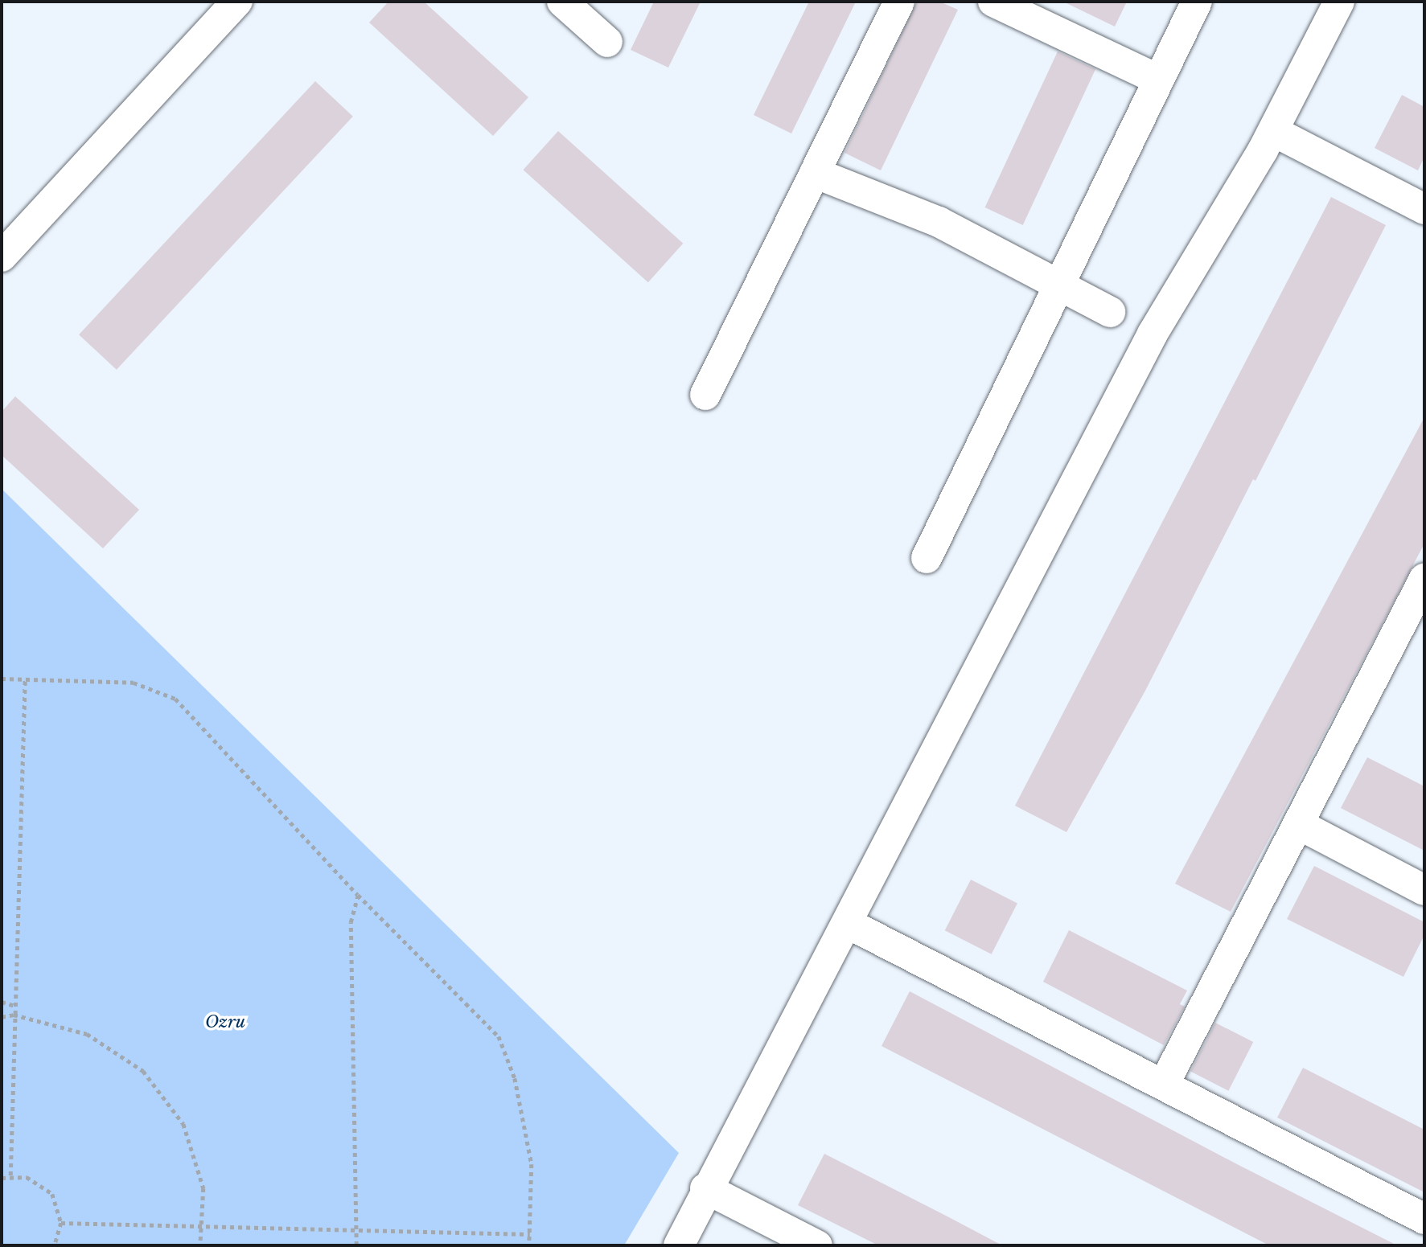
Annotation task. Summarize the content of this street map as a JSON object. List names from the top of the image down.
{
  "parks": ["Ozru"]
}
